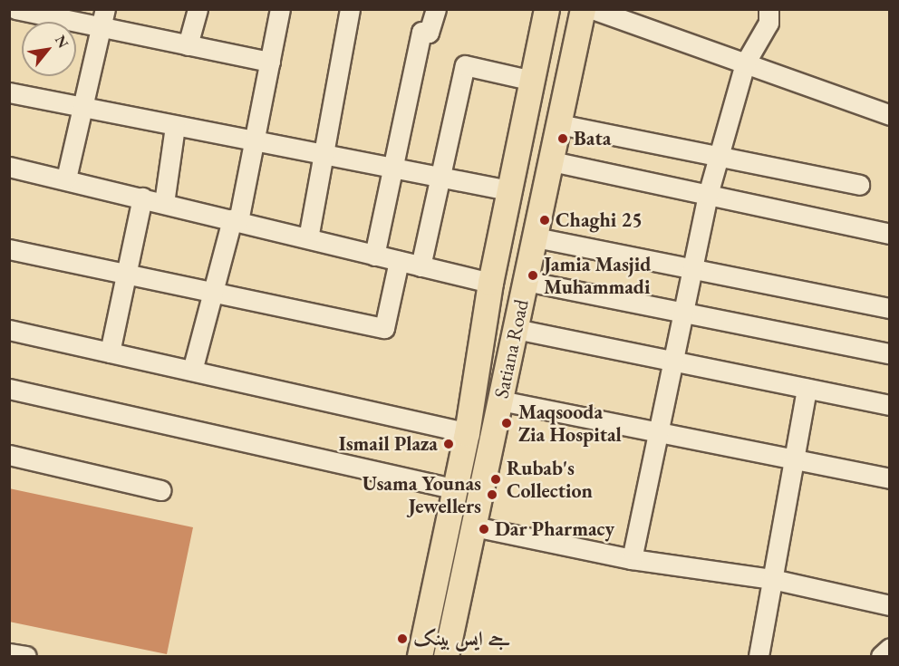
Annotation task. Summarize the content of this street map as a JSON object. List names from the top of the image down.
{
  "streets": {
    "main road": ["Satiana Road"]
  },
  "places": [
    "Bata",
    "Chaghi 25",
    "Jamia Masjid Muhammadi",
    "Maqsooda Zia Hospital",
    "Ismail Plaza",
    "Rubab's Collection",
    "Usama Younas Jewellers",
    "Dar Pharmacy",
    "جے ایس بینک"
  ],
  "north": "top right"
}
